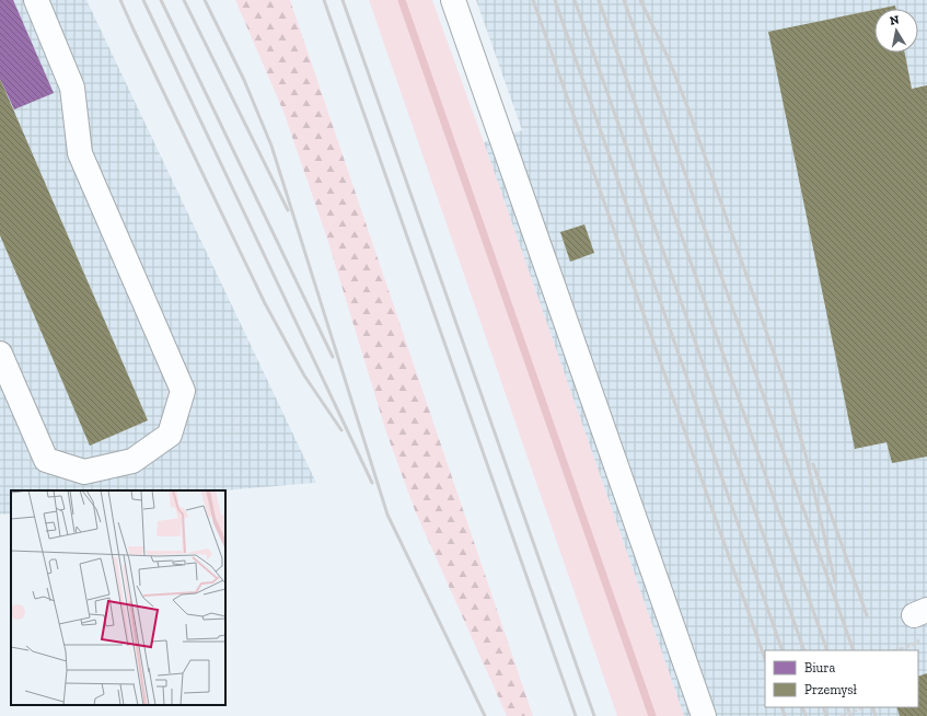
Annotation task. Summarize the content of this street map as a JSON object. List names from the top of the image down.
{
  "legend": ["Biura", "Przemysł"],
  "north": "top"
}
